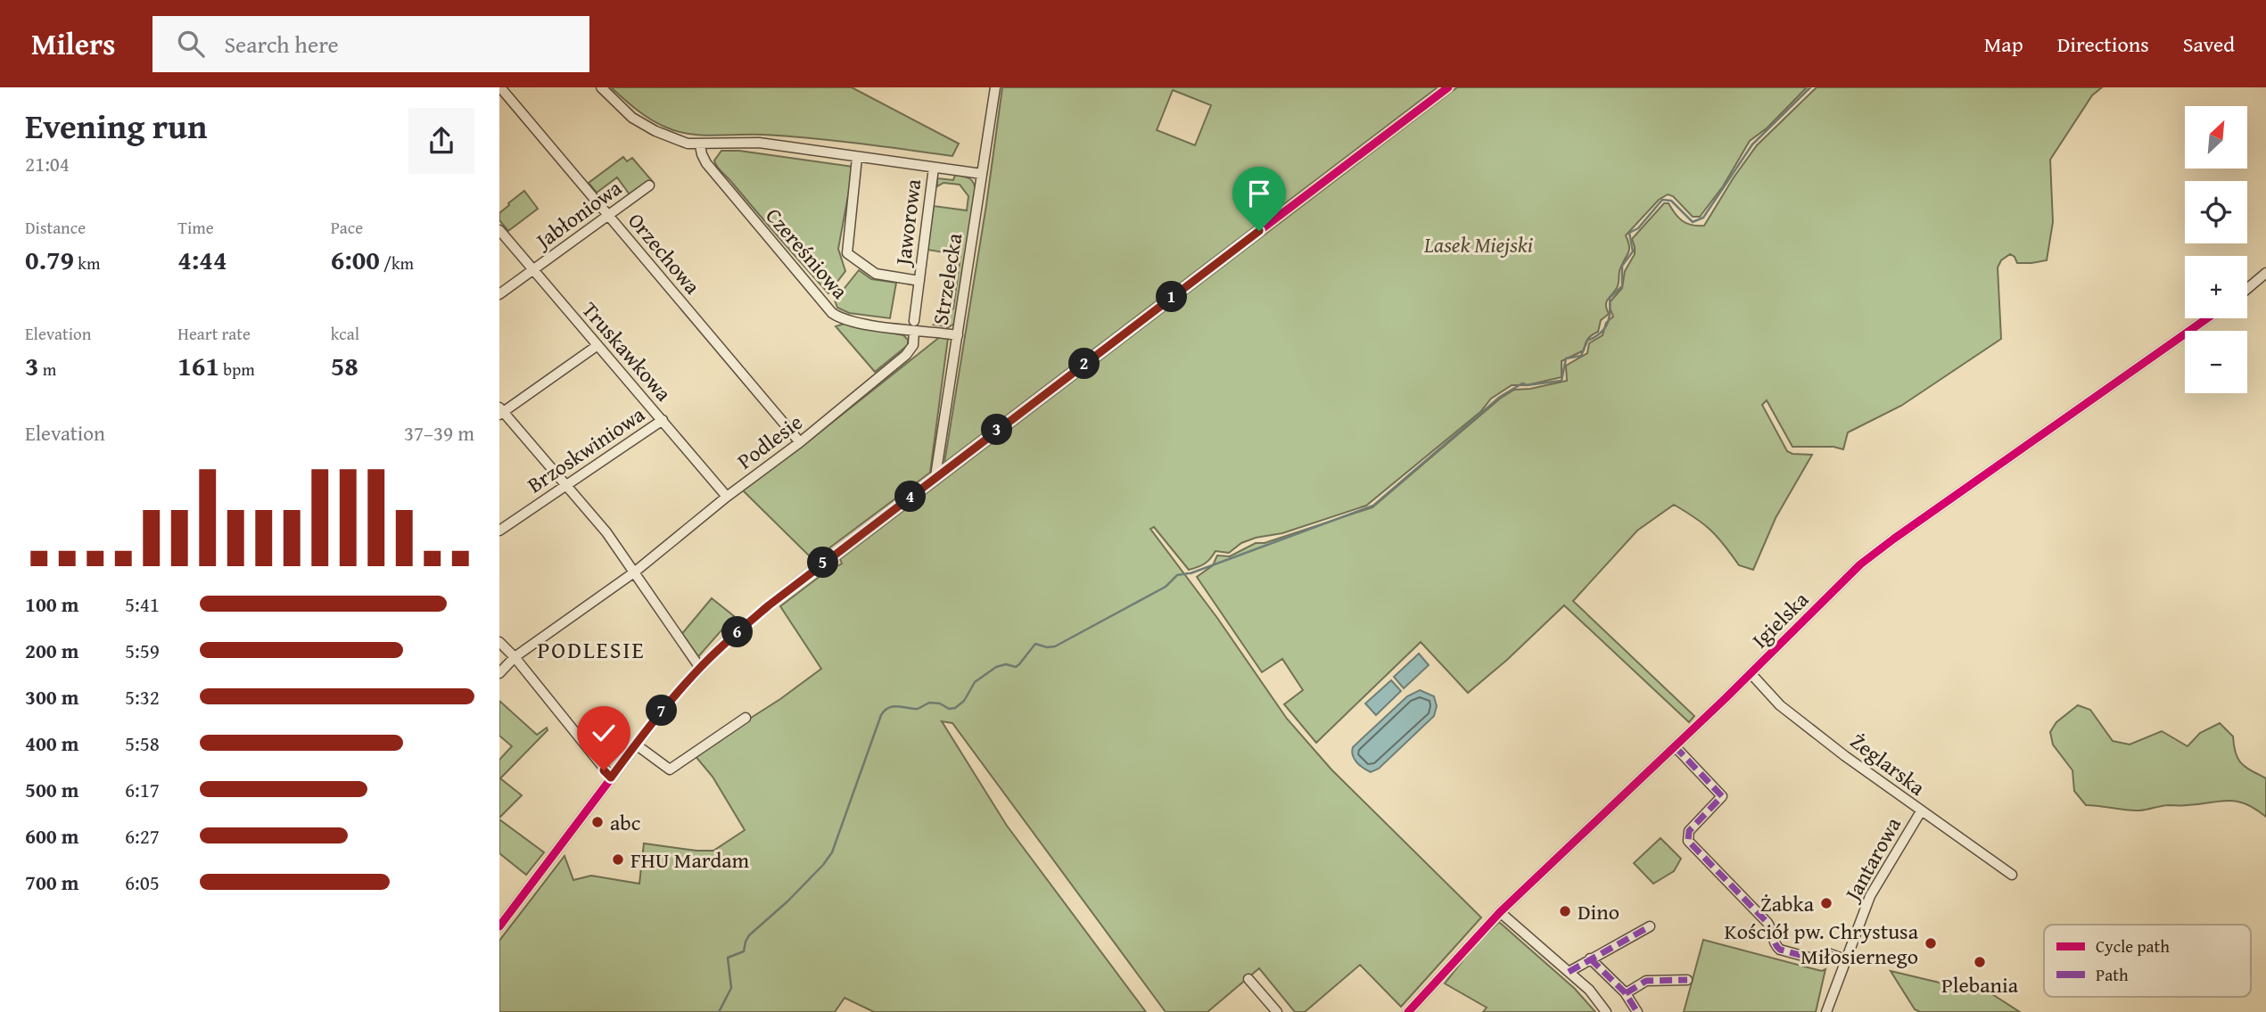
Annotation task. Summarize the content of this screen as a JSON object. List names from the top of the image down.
{
  "streets": {
    "street": [
      "Jabłoniowa",
      "Jaworowa",
      "Orzechowa",
      "Czereśniowa",
      "Strzelecka",
      "Truskawkowa",
      "Podlesie",
      "Brzoskwiniowa",
      "Igielska",
      "Żeglarska",
      "Jantarowa"
    ]
  },
  "crossings": [
    ["Jabłoniowa", "Orzechowa"],
    ["Jabłoniowa", "Truskawkowa"],
    ["Jaworowa", "Czereśniowa"],
    ["Jaworowa", "Podlesie"],
    ["Orzechowa", "Podlesie"],
    ["Czereśniowa", "Strzelecka"],
    ["Czereśniowa", "Podlesie"],
    ["Truskawkowa", "Podlesie"],
    ["Truskawkowa", "Brzoskwiniowa"],
    ["Igielska", "Żeglarska"],
    ["Żeglarska", "Jantarowa"]
  ],
  "districts": ["PODLESIE"],
  "parks": ["Lasek Miejski"],
  "places": [
    "abc",
    "FHU Mardam",
    "Żabka",
    "Dino",
    "Kościół pw. Chrystusa Miłosiernego",
    "Plebania"
  ],
  "legend": ["Cycle path", "Path"],
  "north": "top right",
  "page": {
    "header": "Milers",
    "search": "Search here",
    "nav": ["Map", "Directions", "Saved"],
    "heading": ["Evening run", "21:04"],
    "map_buttons": ["+", "−"],
    "stats": [
      ["Distance", "0.79 km"],
      ["Time", "4:44"],
      ["Pace", "6:00 /km"],
      ["Elevation", "3 m"],
      ["Heart rate", "161 bpm"],
      ["kcal", "58"]
    ],
    "pins": [
      "1",
      "2",
      "3",
      "4",
      "5",
      "6",
      "7"
    ],
    "chart": ["Elevation", "37–39 m"],
    "list": [
      {
        "name": "100 m",
        "note": "5:41"
      },
      {
        "name": "200 m",
        "note": "5:59"
      },
      {
        "name": "300 m",
        "note": "5:32"
      },
      {
        "name": "400 m",
        "note": "5:58"
      },
      {
        "name": "500 m",
        "note": "6:17"
      },
      {
        "name": "600 m",
        "note": "6:27"
      },
      {
        "name": "700 m",
        "note": "6:05"
      }
    ]
  }
}
